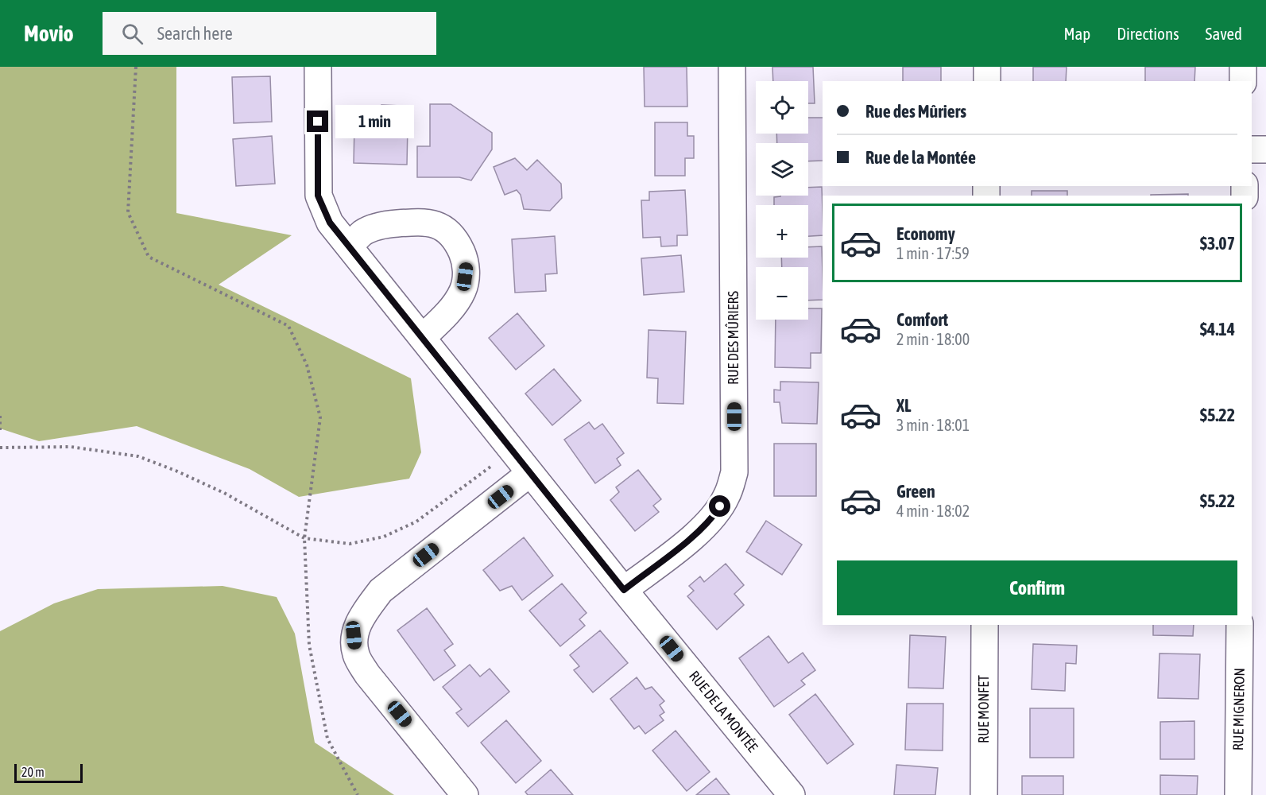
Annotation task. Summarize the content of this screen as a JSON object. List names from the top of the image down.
{
  "streets": {
    "street": [
      "RUE DES MÛRIERS",
      "RUE MONFET",
      "RUE MIGNERON",
      "RUE DE LA MONTÉE"
    ]
  },
  "crossings": [
    ["RUE DES MÛRIERS", "RUE DE LA MONTÉE"]
  ],
  "scale_bar": "20 m",
  "page": {
    "header": "Movio",
    "search": "Search here",
    "nav": ["Map", "Directions", "Saved"],
    "map_buttons": ["+", "−"],
    "banner": ["Rue des Mûriers", "Rue de la Montée"],
    "bubble": "1 min",
    "list": [
      {
        "name": "Economy",
        "note": "1 min · 17:59",
        "value": "$3.07"
      },
      {
        "name": "Comfort",
        "note": "2 min · 18:00",
        "value": "$4.14"
      },
      {
        "name": "XL",
        "note": "3 min · 18:01",
        "value": "$5.22"
      },
      {
        "name": "Green",
        "note": "4 min · 18:02",
        "value": "$5.22"
      }
    ],
    "buttons": "Confirm",
    "scale": "20 m"
  }
}
